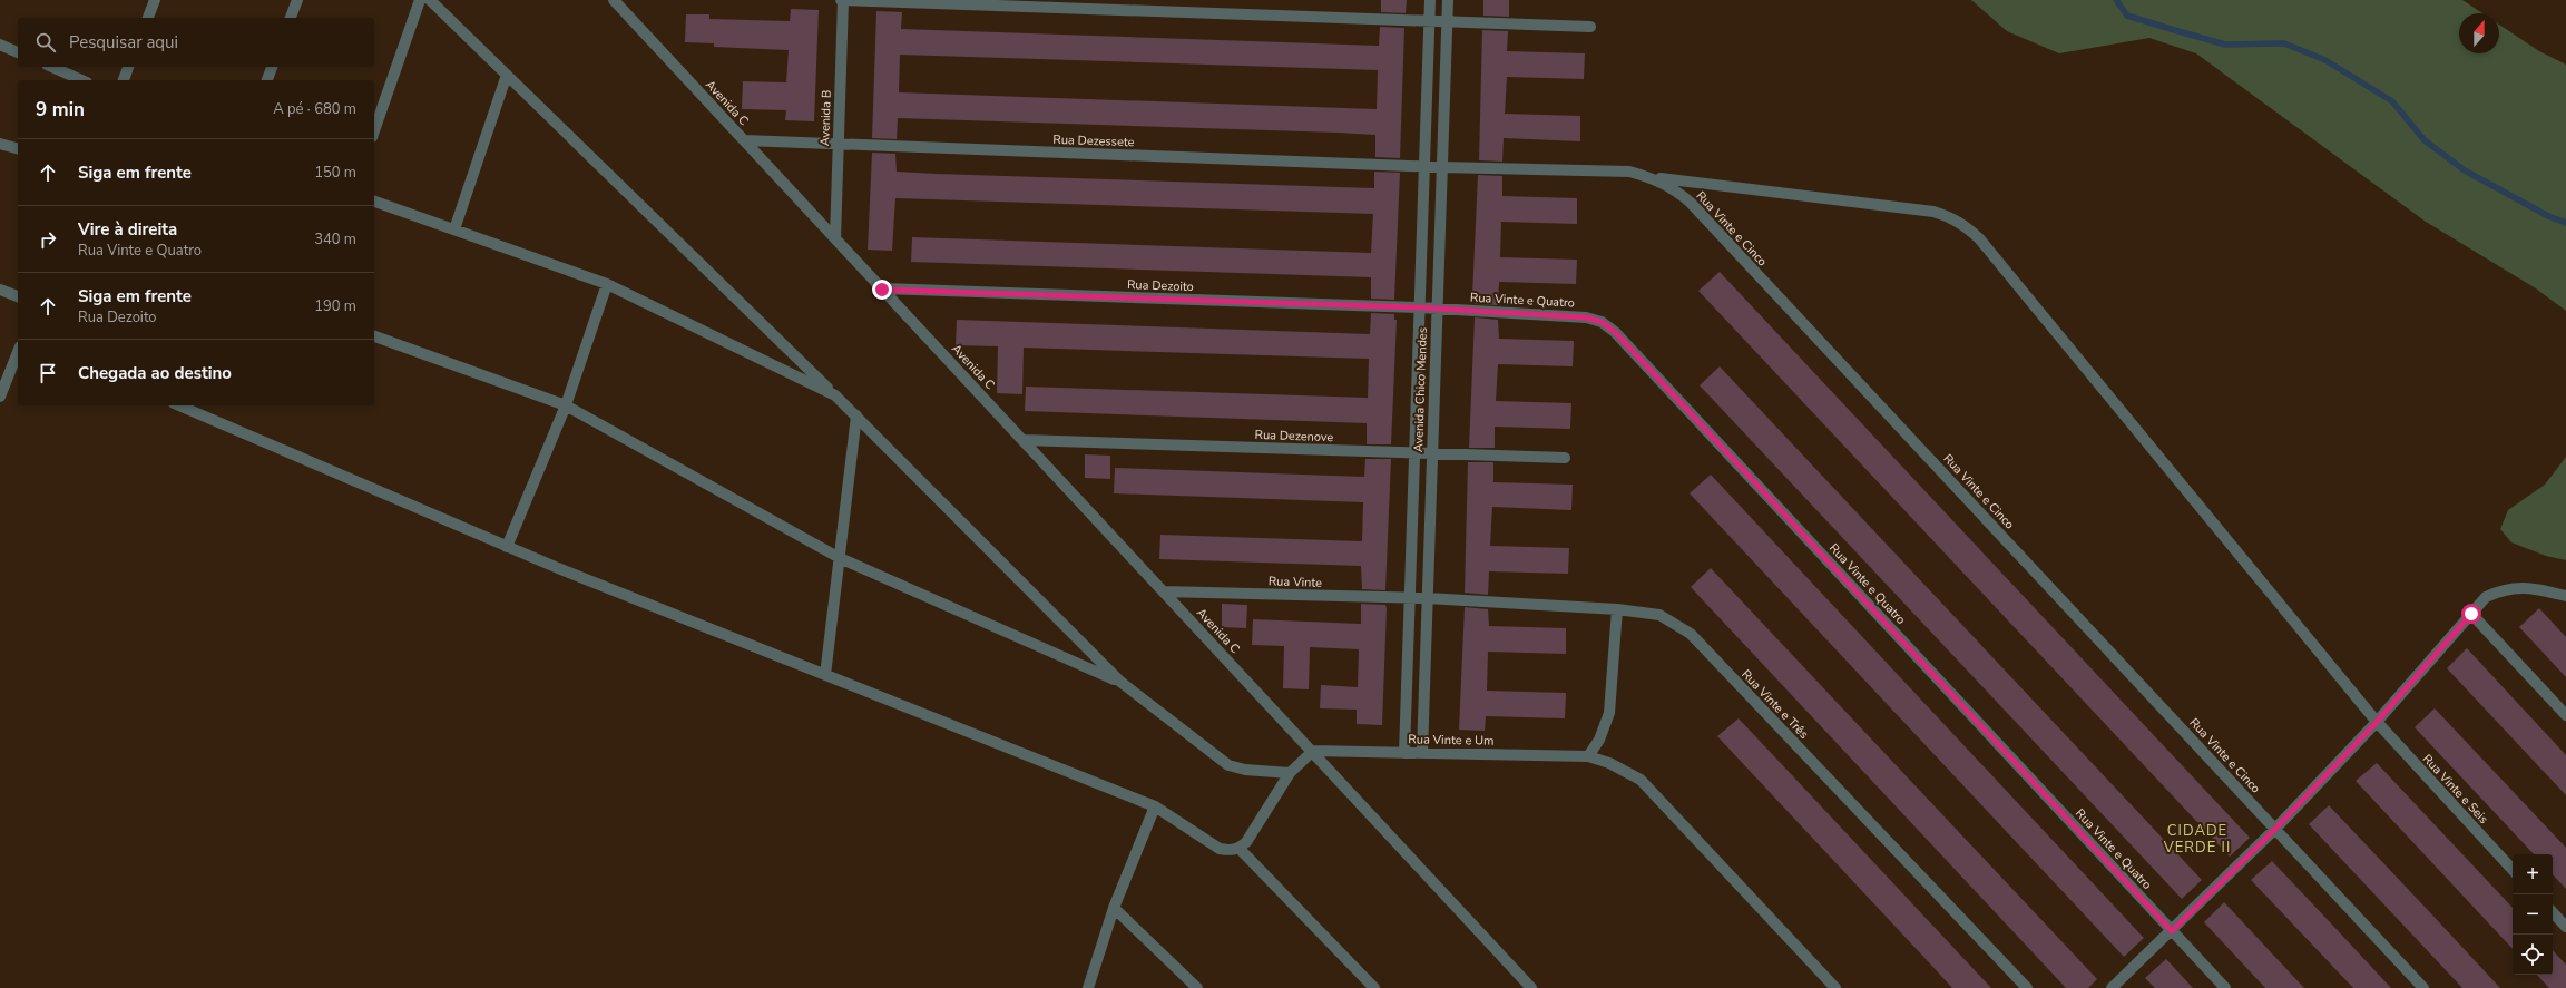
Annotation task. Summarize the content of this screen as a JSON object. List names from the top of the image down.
{
  "streets": {
    "street": [
      "Avenida C",
      "Avenida B",
      "Rua Dezessete",
      "Rua Vinte e Cinco",
      "Rua Dezoito",
      "Rua Vinte e Quatro",
      "Avenida Chico Mendes",
      "Rua Dezenove",
      "Rua Vinte",
      "Rua Vinte e Três",
      "Rua Vinte e Um",
      "Rua Vinte e Seis"
    ]
  },
  "crossings": [
    ["Avenida C", "Avenida B"],
    ["Avenida C", "Rua Dezessete"],
    ["Avenida C", "Rua Dezoito"],
    ["Avenida C", "Rua Dezenove"],
    ["Avenida C", "Rua Vinte"],
    ["Avenida C", "Rua Vinte e Um"],
    ["Avenida B", "Rua Dezessete"],
    ["Rua Dezessete", "Rua Vinte e Cinco"],
    ["Rua Dezessete", "Avenida Chico Mendes"],
    ["Rua Vinte e Cinco", "Avenida Chico Mendes"],
    ["Rua Vinte e Cinco", "Rua Vinte e Seis"],
    ["Rua Dezoito", "Rua Vinte e Quatro"],
    ["Rua Dezoito", "Avenida Chico Mendes"],
    ["Rua Vinte e Quatro", "Avenida Chico Mendes"],
    ["Avenida Chico Mendes", "Rua Dezenove"],
    ["Avenida Chico Mendes", "Rua Vinte"],
    ["Avenida Chico Mendes", "Rua Vinte e Três"],
    ["Avenida Chico Mendes", "Rua Vinte e Um"],
    ["Rua Vinte", "Rua Vinte e Três"]
  ],
  "districts": ["CIDADE VERDE II"],
  "north": "top",
  "page": {
    "search": "Pesquisar aqui",
    "heading": ["9 min", "A pé · 680 m"],
    "list": [
      ["Siga em frente", "150 m"],
      ["Vire à direita", "Rua Vinte e Quatro", "340 m"],
      ["Siga em frente", "Rua Dezoito", "190 m"],
      "Chegada ao destino"
    ],
    "map_buttons": ["+", "−"]
  }
}
